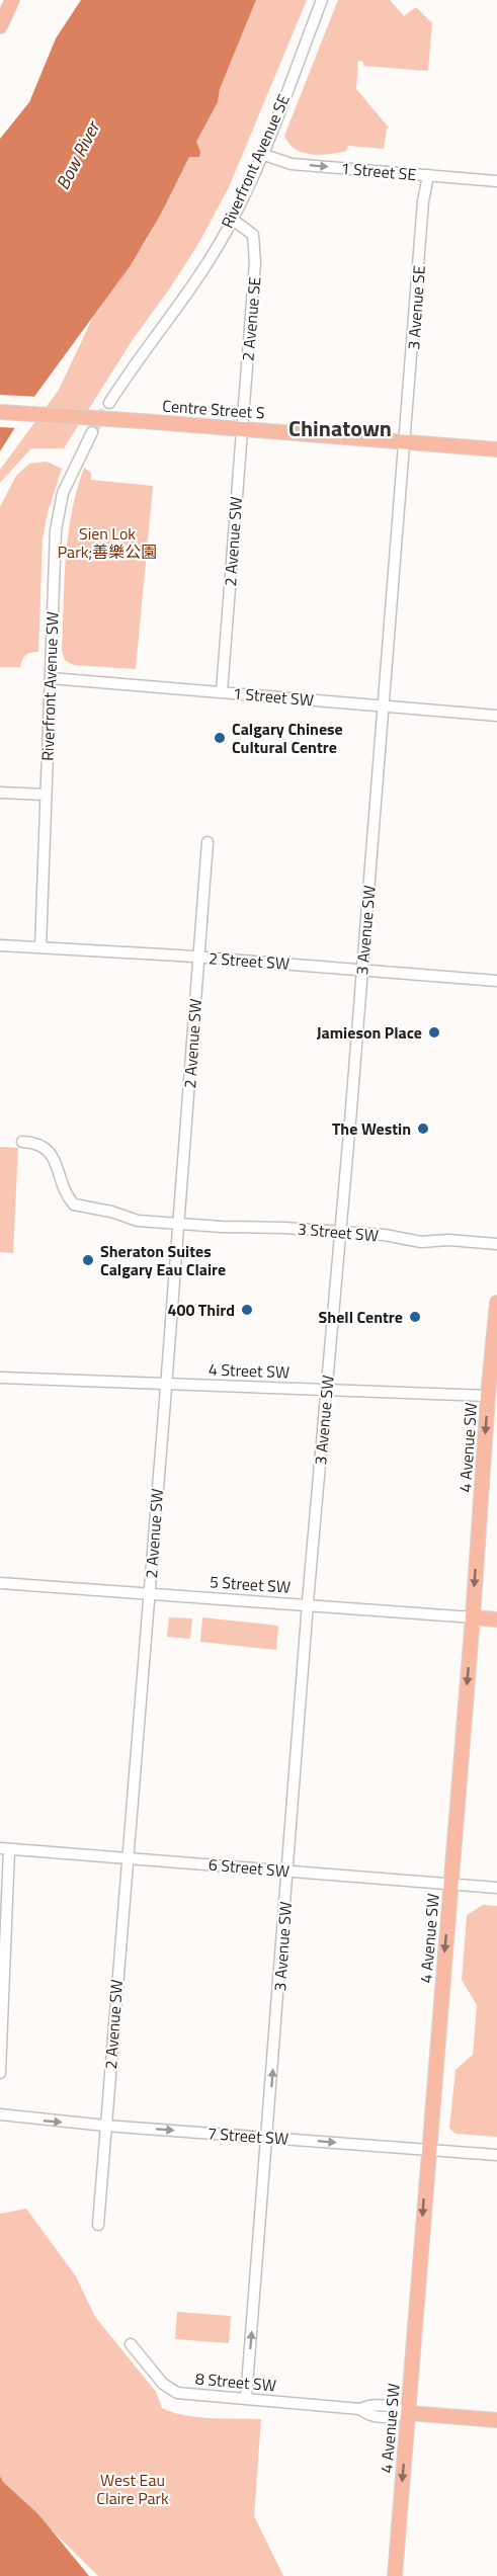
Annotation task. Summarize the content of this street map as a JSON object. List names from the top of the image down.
{
  "streets": {
    "main road": [
      "Centre Street S",
      "4 Avenue SW",
      "5 Street SW",
      "8 Street SW"
    ],
    "street": [
      "Riverfront Avenue SE",
      "1 Street SE",
      "3 Avenue SE",
      "2 Avenue SE",
      "2 Avenue SW",
      "Riverfront Avenue SW",
      "1 Street SW",
      "3 Avenue SW",
      "2 Street SW",
      "3 Street SW",
      "4 Street SW",
      "6 Street SW",
      "7 Street SW"
    ]
  },
  "crossings": [
    ["Riverfront Avenue SE", "1 Street SE"],
    ["Riverfront Avenue SE", "2 Avenue SE"],
    ["1 Street SE", "3 Avenue SE"],
    ["3 Avenue SE", "Centre Street S"],
    ["3 Avenue SE", "3 Avenue SW"],
    ["2 Avenue SE", "Centre Street S"],
    ["2 Avenue SE", "2 Avenue SW"],
    ["Centre Street S", "2 Avenue SW"],
    ["Centre Street S", "3 Avenue SW"],
    ["2 Avenue SW", "1 Street SW"],
    ["2 Avenue SW", "2 Street SW"],
    ["2 Avenue SW", "3 Street SW"],
    ["2 Avenue SW", "4 Street SW"],
    ["2 Avenue SW", "5 Street SW"],
    ["2 Avenue SW", "6 Street SW"],
    ["2 Avenue SW", "7 Street SW"],
    ["Riverfront Avenue SW", "1 Street SW"],
    ["Riverfront Avenue SW", "2 Street SW"],
    ["1 Street SW", "3 Avenue SW"],
    ["3 Avenue SW", "2 Street SW"],
    ["3 Avenue SW", "3 Street SW"],
    ["3 Avenue SW", "4 Street SW"],
    ["3 Avenue SW", "5 Street SW"],
    ["3 Avenue SW", "6 Street SW"],
    ["3 Avenue SW", "7 Street SW"],
    ["3 Avenue SW", "8 Street SW"],
    ["4 Street SW", "4 Avenue SW"],
    ["4 Avenue SW", "5 Street SW"],
    ["4 Avenue SW", "6 Street SW"],
    ["4 Avenue SW", "7 Street SW"],
    ["4 Avenue SW", "8 Street SW"]
  ],
  "one_way": ["1 Street SE", "4 Avenue SW", "7 Street SW"],
  "districts": ["Chinatown"],
  "water": ["Bow River"],
  "parks": ["Sien Lok Park;善樂公園", "West Eau Claire Park"],
  "places": [
    "Calgary Chinese Cultural Centre",
    "Jamieson Place",
    "The Westin",
    "Sheraton Suites Calgary Eau Claire",
    "400 Third",
    "Shell Centre"
  ]
}
